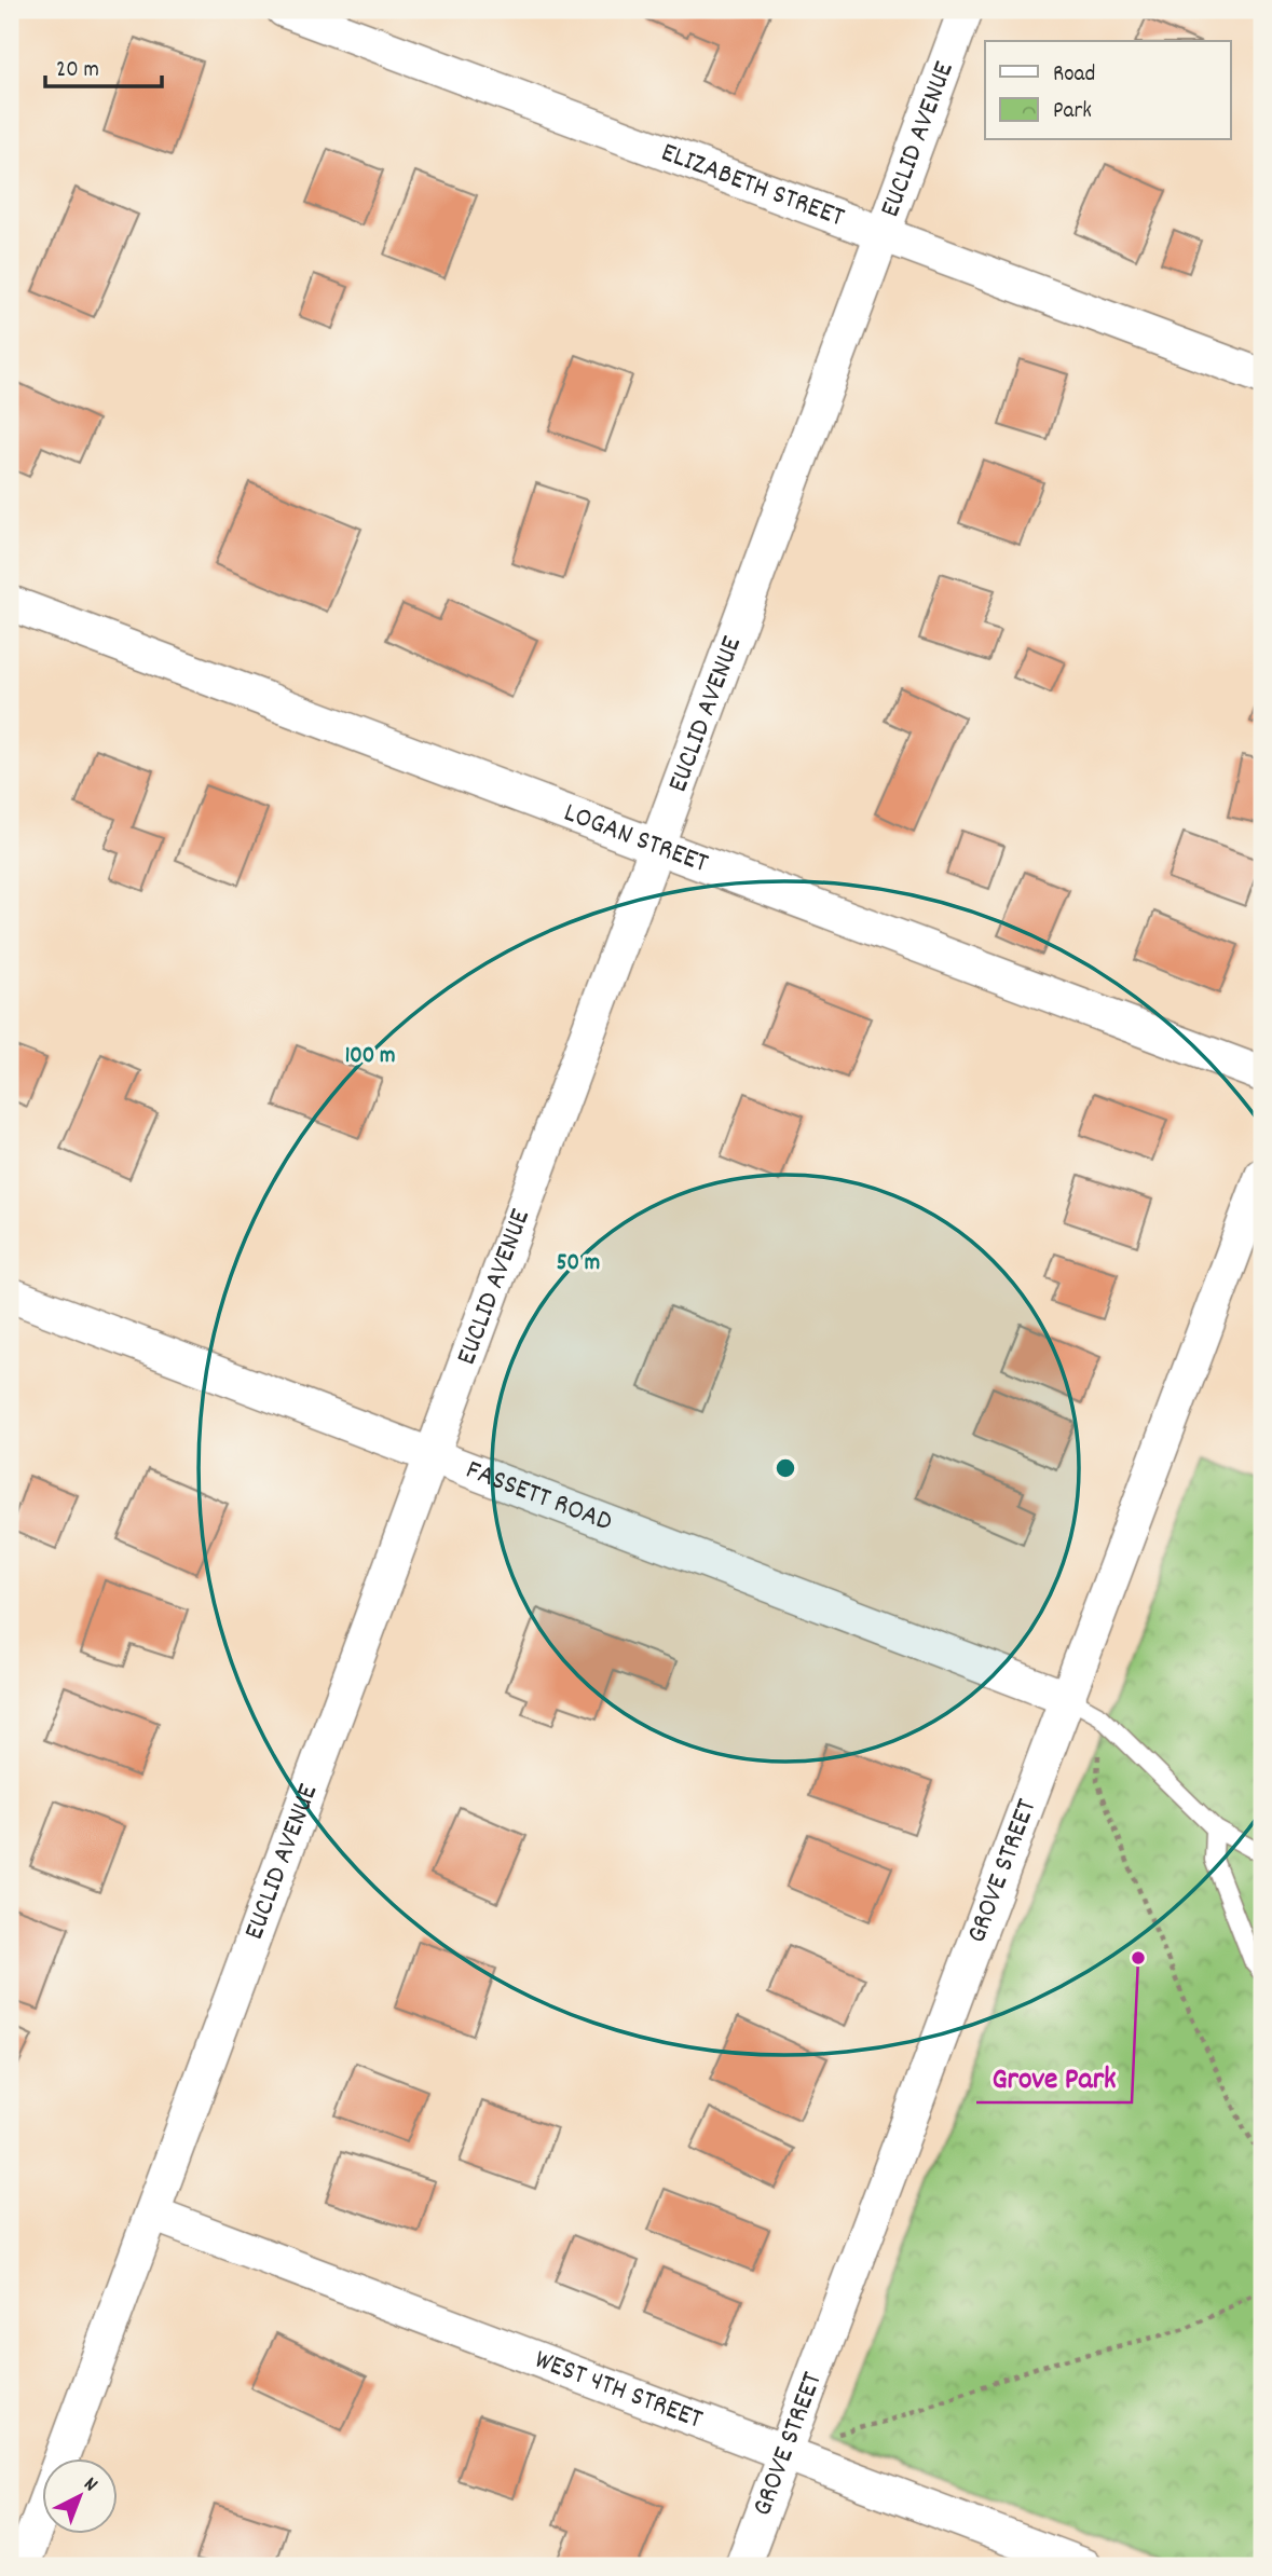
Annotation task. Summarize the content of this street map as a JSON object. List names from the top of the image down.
{
  "streets": {
    "street": [
      "EUCLID AVENUE",
      "ELIZABETH STREET",
      "LOGAN STREET",
      "FASSETT ROAD",
      "GROVE STREET",
      "WEST 4TH STREET"
    ]
  },
  "crossings": [
    ["EUCLID AVENUE", "ELIZABETH STREET"],
    ["EUCLID AVENUE", "LOGAN STREET"],
    ["EUCLID AVENUE", "FASSETT ROAD"],
    ["EUCLID AVENUE", "WEST 4TH STREET"],
    ["FASSETT ROAD", "GROVE STREET"],
    ["GROVE STREET", "WEST 4TH STREET"]
  ],
  "places": ["Grove Park"],
  "legend": ["Road", "Park"],
  "scale_bar": "20 m",
  "north": "top right",
  "rings": ["100 m", "50 m"]
}
